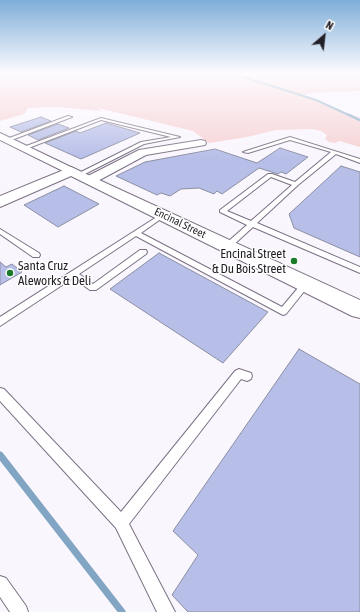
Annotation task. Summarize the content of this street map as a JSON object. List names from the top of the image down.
{
  "streets": {
    "street": ["Encinal Street"]
  },
  "places": ["Encinal Street & Du Bois Street", "Santa Cruz Aleworks & Deli"],
  "north": "top right"
}
